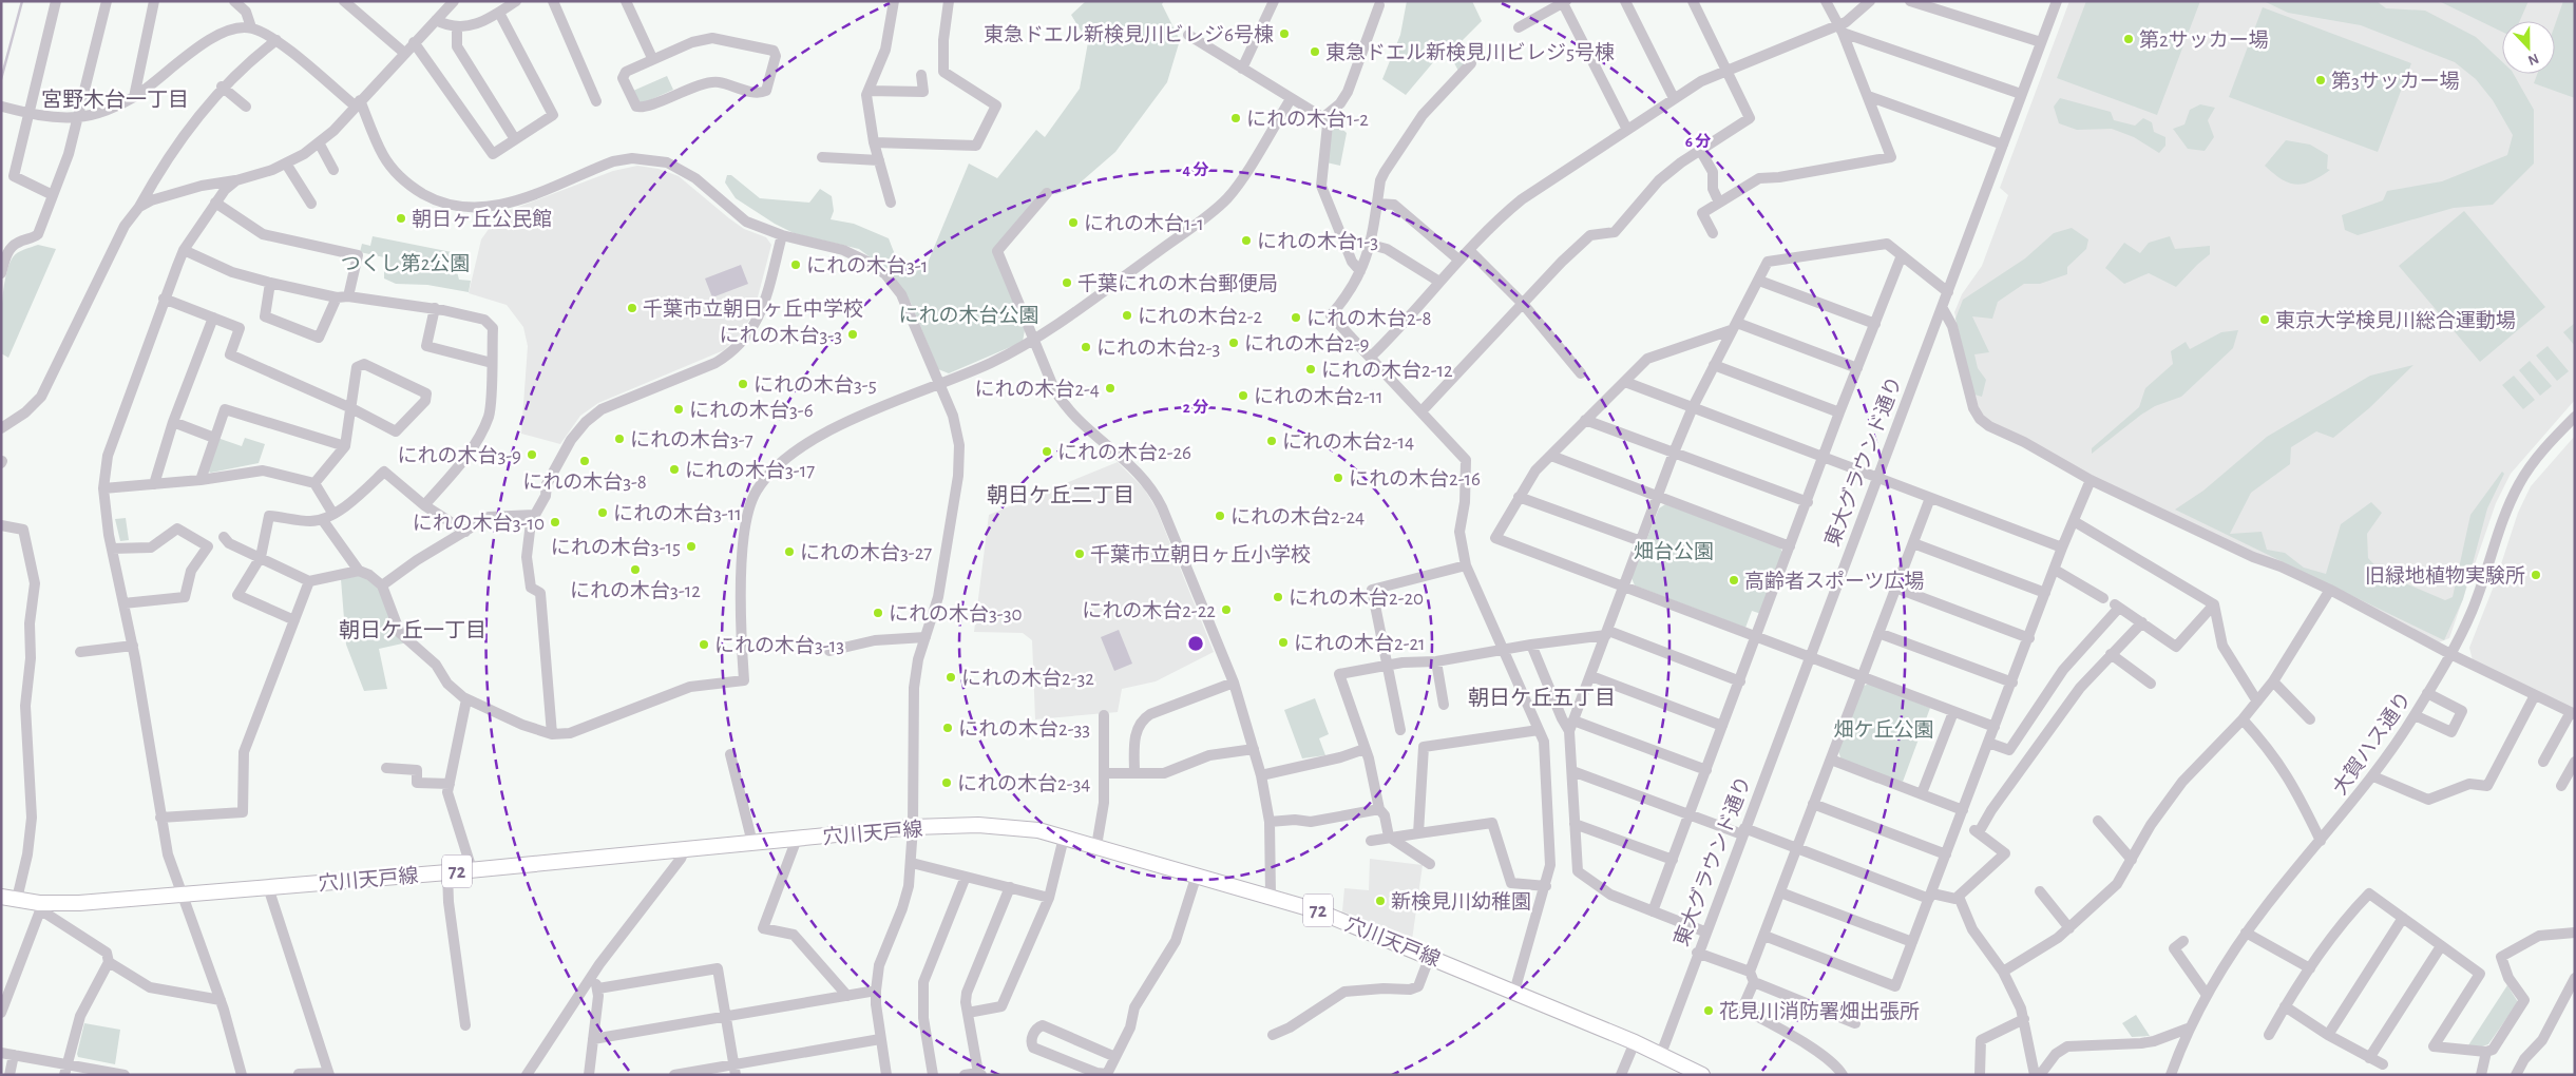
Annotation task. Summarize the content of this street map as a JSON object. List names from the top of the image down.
{
  "streets": {
    "main road": ["穴川天戸線", "72"],
    "street": ["東大グラウンド通り", "大賀ハス通り"]
  },
  "crossings": [
    ["東大グラウンド通り", "穴川天戸線"]
  ],
  "districts": [
    "宮野木台一丁目",
    "朝日ケ丘二丁目",
    "朝日ケ丘一丁目",
    "朝日ケ丘五丁目"
  ],
  "parks": [
    "つくし第2公園",
    "にれの木台公園",
    "畑台公園",
    "畑ケ丘公園"
  ],
  "places": [
    "東急ドエル新検見川ビレジ6号棟",
    "第2サッカー場",
    "東急ドエル新検見川ビレジ5号棟",
    "第3サッカー場",
    "にれの木台1-2",
    "朝日ヶ丘公民館",
    "にれの木台1-1",
    "にれの木台1-3",
    "にれの木台3-1",
    "千葉にれの木台郵便局",
    "千葉市立朝日ヶ丘中学校",
    "にれの木台2-2",
    "にれの木台2-8",
    "東京大学検見川総合運動場",
    "にれの木台3-3",
    "にれの木台2-9",
    "にれの木台2-3",
    "にれの木台2-12",
    "にれの木台3-5",
    "にれの木台2-4",
    "にれの木台2-11",
    "にれの木台3-6",
    "にれの木台3-7",
    "にれの木台2-14",
    "にれの木台2-26",
    "にれの木台3-9",
    "にれの木台3-8",
    "にれの木台3-17",
    "にれの木台2-16",
    "にれの木台3-11",
    "にれの木台2-24",
    "にれの木台3-10",
    "にれの木台3-15",
    "にれの木台3-27",
    "千葉市立朝日ヶ丘小学校",
    "にれの木台3-12",
    "旧緑地植物実験所",
    "高齢者スポーツ広場",
    "にれの木台2-20",
    "にれの木台2-22",
    "にれの木台3-30",
    "にれの木台2-21",
    "にれの木台3-13",
    "にれの木台2-32",
    "にれの木台2-33",
    "にれの木台2-34",
    "新検見川幼稚園",
    "花見川消防署畑出張所"
  ],
  "north": "bottom",
  "rings": ["6 分", "4 分", "2 分"]
}
